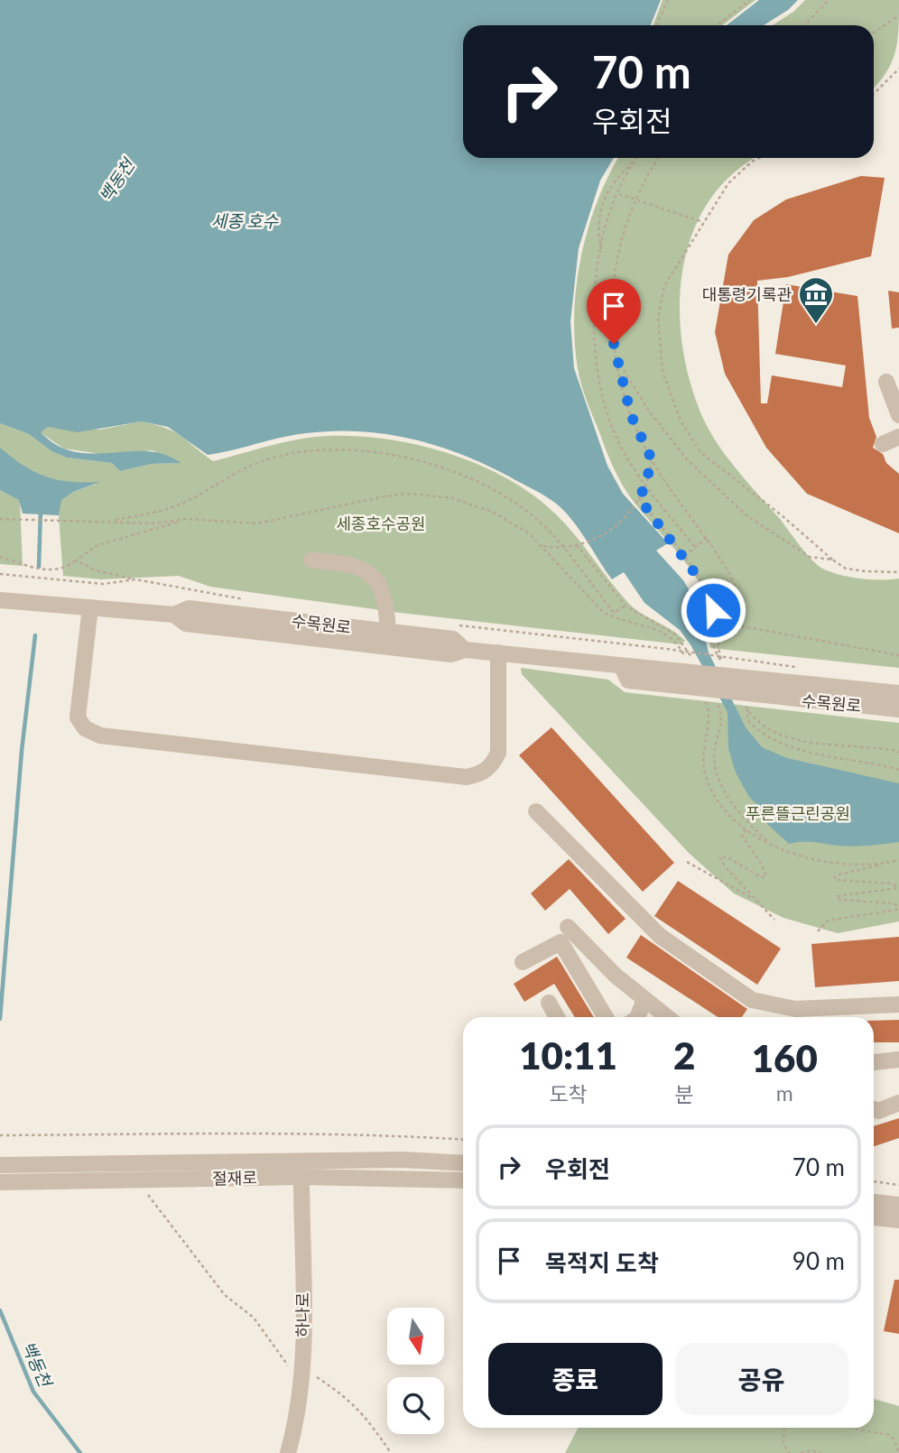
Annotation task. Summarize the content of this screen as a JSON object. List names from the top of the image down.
{
  "streets": {
    "street": ["수목원로", "절재로", "하나로"]
  },
  "crossings": [
    ["절재로", "하나로"]
  ],
  "water": ["백동천", "세종 호수"],
  "parks": ["세종호수공원", "푸른뜰근린공원"],
  "places": {
    "museum": ["대통령기록관"]
  },
  "north": "bottom",
  "page": {
    "turn": ["70 m", "우회전"],
    "eta": [
      "10:11",
      "도착",
      "2",
      "분",
      "160",
      "m"
    ],
    "list": [
      {
        "name": "우회전",
        "value": "70 m"
      },
      {
        "name": "목적지 도착",
        "value": "90 m"
      }
    ],
    "buttons": ["종료", "공유"]
  }
}
